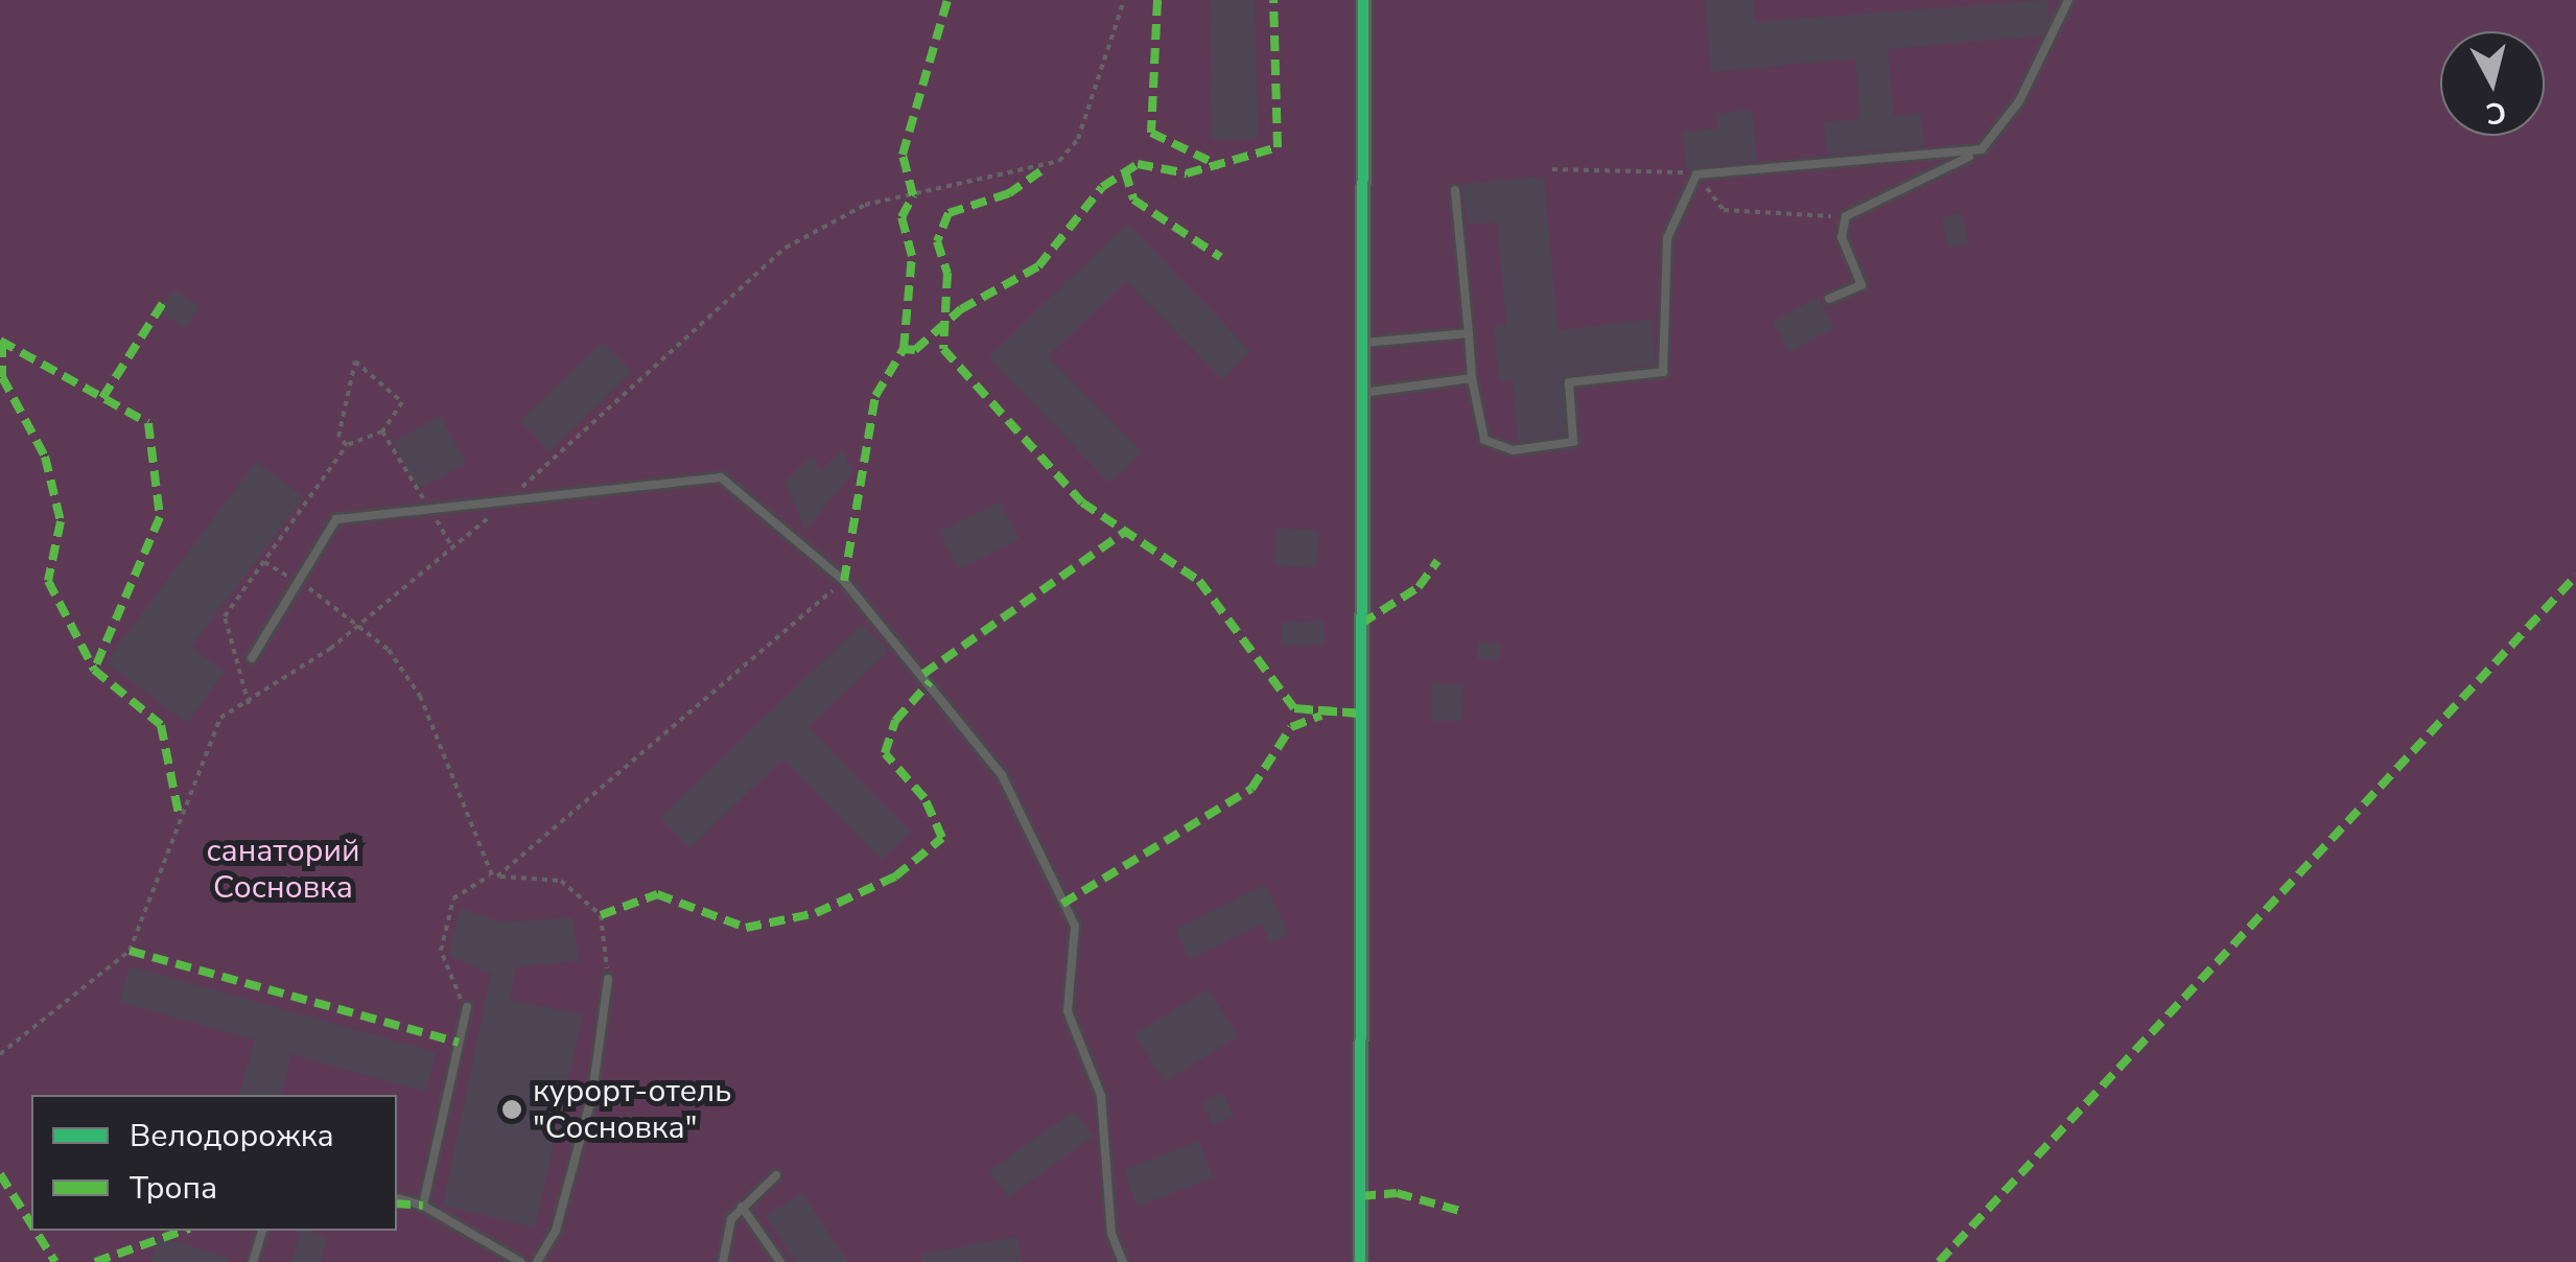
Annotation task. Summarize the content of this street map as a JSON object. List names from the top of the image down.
{
  "parks": ["санаторий Сосновка"],
  "places": ["курорт-отель \"Сосновка\""],
  "legend": ["Велодорожка", "Тропа"],
  "north": "bottom"
}
